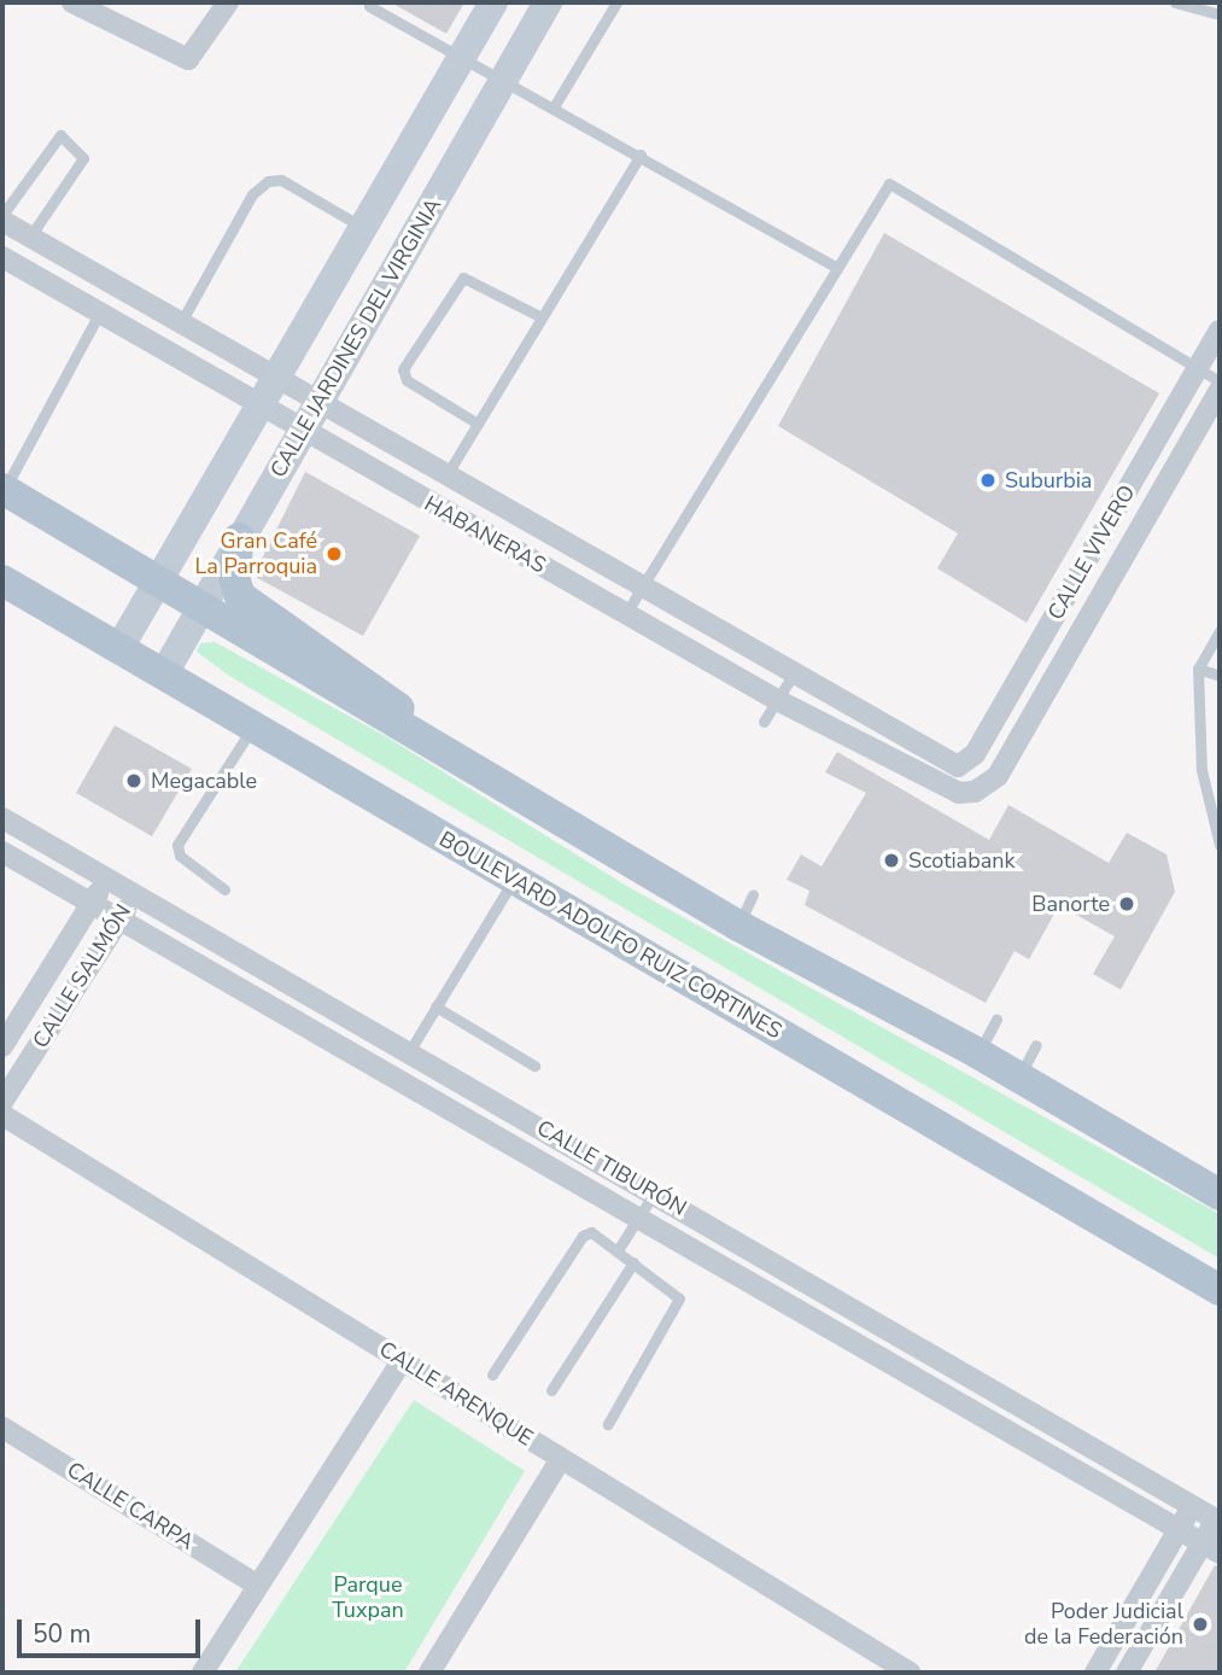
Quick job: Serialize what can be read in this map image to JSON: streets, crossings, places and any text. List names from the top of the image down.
{
  "streets": {
    "main road": ["BOULEVARD ADOLFO RUIZ CORTINES"],
    "street": [
      "CALLE JARDINES DEL VIRGINIA",
      "HABANERAS",
      "CALLE VIVERO",
      "CALLE SALMÓN",
      "CALLE TIBURÓN",
      "CALLE ARENQUE",
      "CALLE CARPA"
    ]
  },
  "crossings": [
    ["CALLE JARDINES DEL VIRGINIA", "HABANERAS"],
    ["CALLE JARDINES DEL VIRGINIA", "BOULEVARD ADOLFO RUIZ CORTINES"],
    ["HABANERAS", "CALLE VIVERO"],
    ["CALLE SALMÓN", "CALLE TIBURÓN"]
  ],
  "parks": ["Parque Tuxpan"],
  "places": [
    "Suburbia",
    "Gran Café La Parroquia",
    "Megacable",
    "Scotiabank",
    "Banorte",
    "Poder Judicial de la Federación"
  ],
  "scale_bar": "50 m"
}
